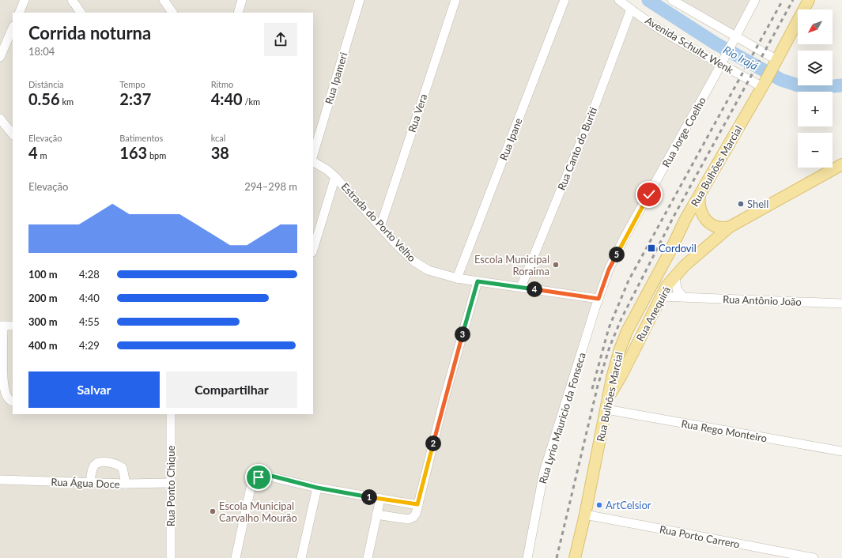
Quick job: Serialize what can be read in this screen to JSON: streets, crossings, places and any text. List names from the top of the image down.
{
  "streets": {
    "main road": ["Rua Bulhões Marcial", "Rua Anequirá"],
    "street": [
      "Avenida Schultz Wenk",
      "Rua Ipameri",
      "Rua Vera",
      "Rua Jorge Coelho",
      "Rua Ipane",
      "Rua Canto do Buriti",
      "Estrada do Porto Velho",
      "Rua Antônio João",
      "Rua Lyrio Mauricio da Fonseca",
      "Rua Rego Monteiro",
      "Rua Água Doce",
      "Rua Ponto Chique",
      "Rua Porto Carrero"
    ]
  },
  "crossings": [
    ["Avenida Schultz Wenk", "Rua Jorge Coelho"],
    ["Avenida Schultz Wenk", "Rua Canto do Buriti"],
    ["Avenida Schultz Wenk", "Rua Bulhões Marcial"],
    ["Rua Vera", "Estrada do Porto Velho"],
    ["Rua Jorge Coelho", "Estrada do Porto Velho"],
    ["Rua Jorge Coelho", "Rua Lyrio Mauricio da Fonseca"],
    ["Rua Ipane", "Estrada do Porto Velho"],
    ["Rua Canto do Buriti", "Estrada do Porto Velho"],
    ["Rua Bulhões Marcial", "Rua Anequirá"],
    ["Rua Bulhões Marcial", "Rua Rego Monteiro"],
    ["Rua Bulhões Marcial", "Rua Porto Carrero"],
    ["Estrada do Porto Velho", "Rua Lyrio Mauricio da Fonseca"],
    ["Rua Antônio João", "Rua Anequirá"],
    ["Rua Água Doce", "Rua Ponto Chique"]
  ],
  "water": ["Rio Irajá"],
  "places": {
    "other": [
      "Shell",
      "Escola Municipal Roraima",
      "ArtCelsior",
      "Escola Municipal Carvalho Mourão"
    ],
    "transit": ["Cordovil"]
  },
  "north": "bottom left",
  "page": {
    "map_buttons": ["+", "−"],
    "heading": ["Corrida noturna", "18:04"],
    "stats": [
      ["Distância", "0.56 km"],
      ["Tempo", "2:37"],
      ["Ritmo", "4:40 /km"],
      ["Elevação", "4 m"],
      ["Batimentos", "163 bpm"],
      ["kcal", "38"]
    ],
    "chart": ["Elevação", "294–298 m"],
    "pins": [
      "5",
      "4",
      "3",
      "2",
      "1"
    ],
    "list": [
      {
        "name": "100 m",
        "note": "4:28"
      },
      {
        "name": "200 m",
        "note": "4:40"
      },
      {
        "name": "300 m",
        "note": "4:55"
      },
      {
        "name": "400 m",
        "note": "4:29"
      }
    ],
    "buttons": ["Salvar", "Compartilhar"]
  }
}
